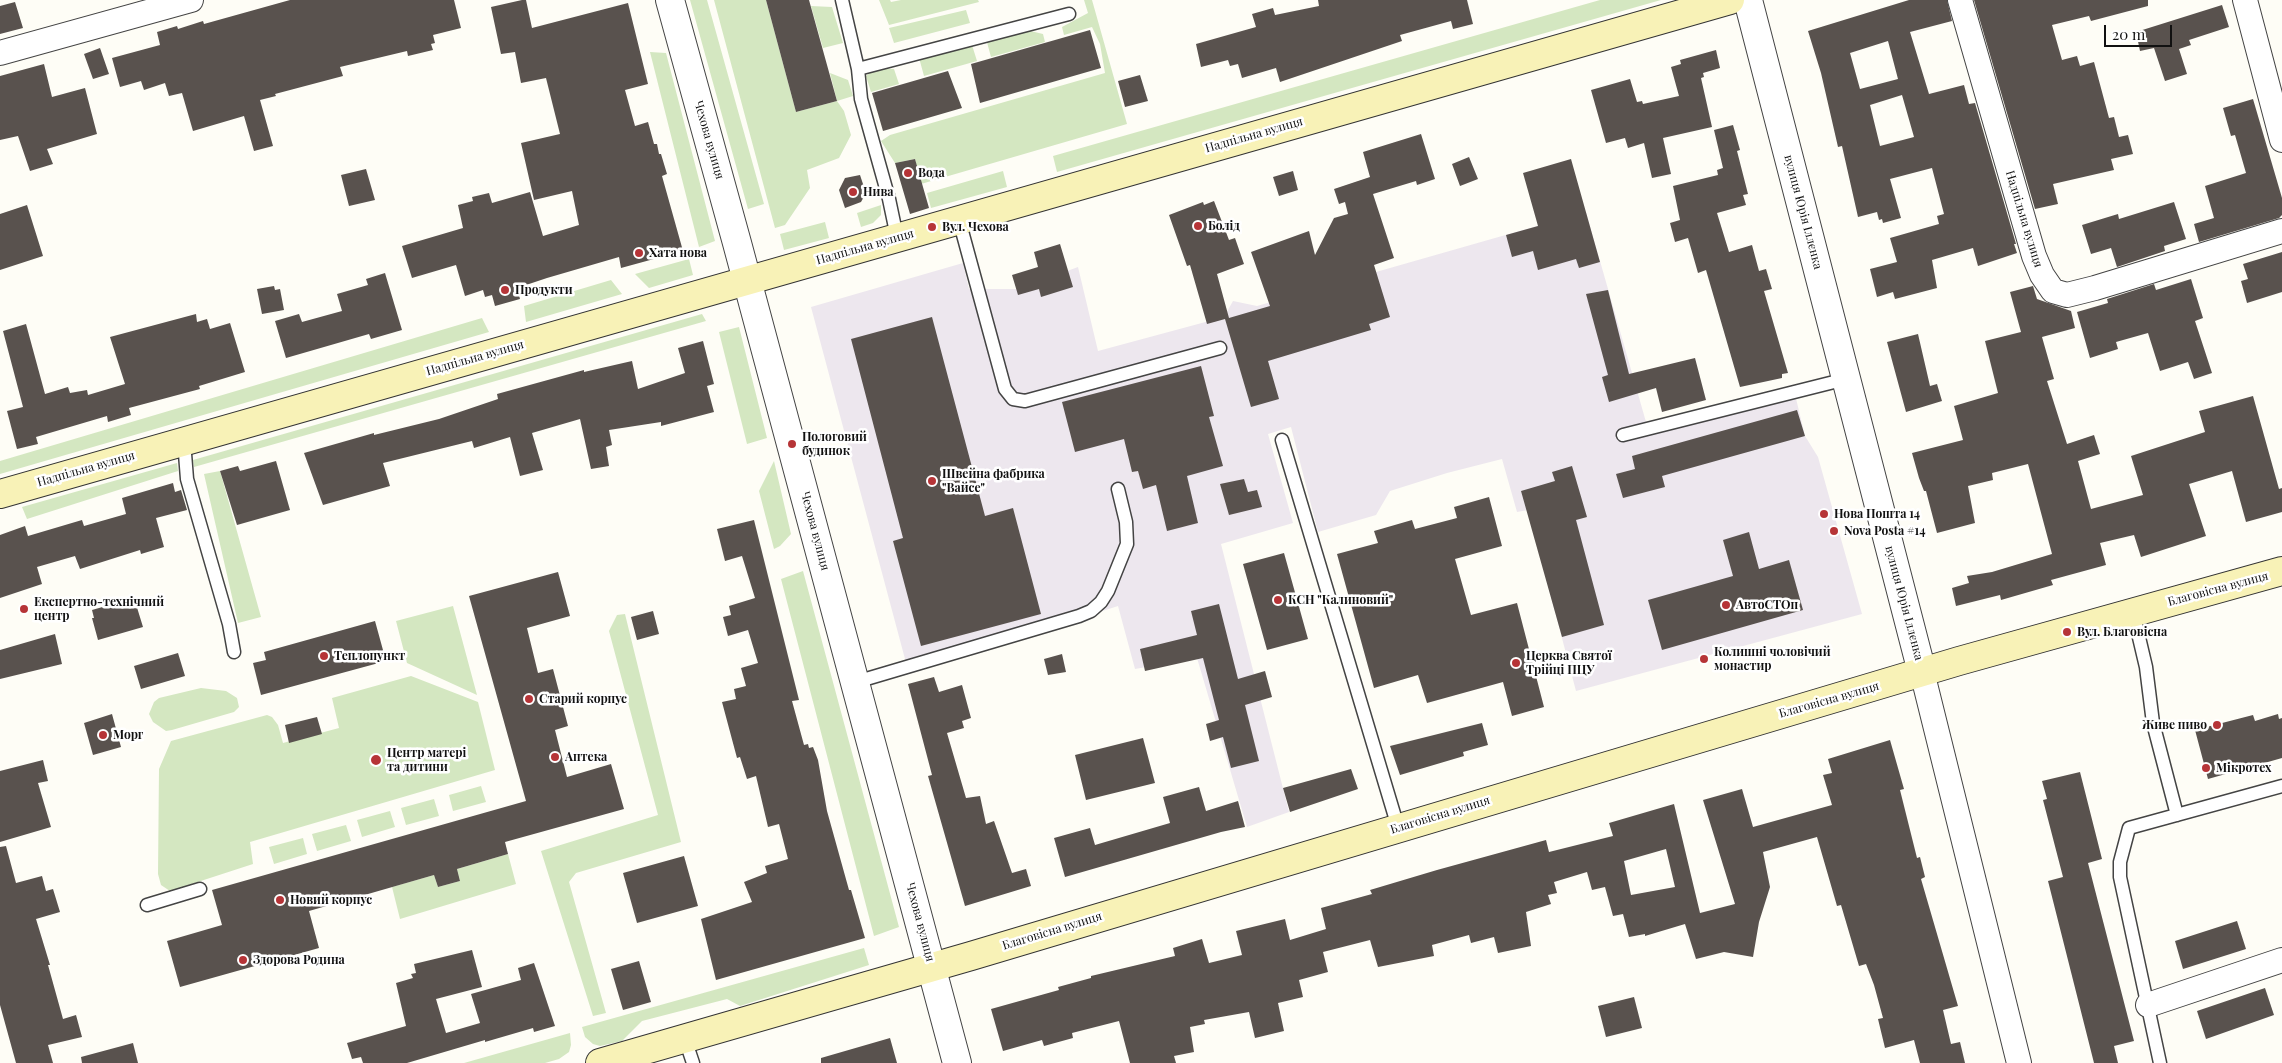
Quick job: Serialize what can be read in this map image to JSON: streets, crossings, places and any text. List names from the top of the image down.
{
  "streets": {
    "main road": ["Надпільна вулиця", "Благовісна вулиця"],
    "street": ["Чехова вулиця", "вулиця Юрія Іллєнка"]
  },
  "crossings": [
    ["Надпільна вулиця", "Чехова вулиця"],
    ["Чехова вулиця", "Благовісна вулиця"],
    ["вулиця Юрія Іллєнка", "Благовісна вулиця"]
  ],
  "places": [
    "Вода",
    "Нива",
    "Болід",
    "Вул. Чехова",
    "Хата нова",
    "Продукти",
    "Пологовий будинок",
    "Швейна фабрика \"Вайсе\"",
    "Нова Пошта 14",
    "Nova Posta #14",
    "КСН \"Калиновий\"",
    "АвтоСТОп",
    "Експертно-технічний центр",
    "Вул. Благовісна",
    "Теплопункт",
    "Колишні чоловічий монастир",
    "Церква Святої Трійці ПЦУ",
    "Старий корпус",
    "Живе пиво",
    "Морг",
    "Аптека",
    "Центр матері та дитини",
    "Мiкротех",
    "Новий корпус",
    "Здорова Родина"
  ],
  "scale_bar": "20 m"
}
